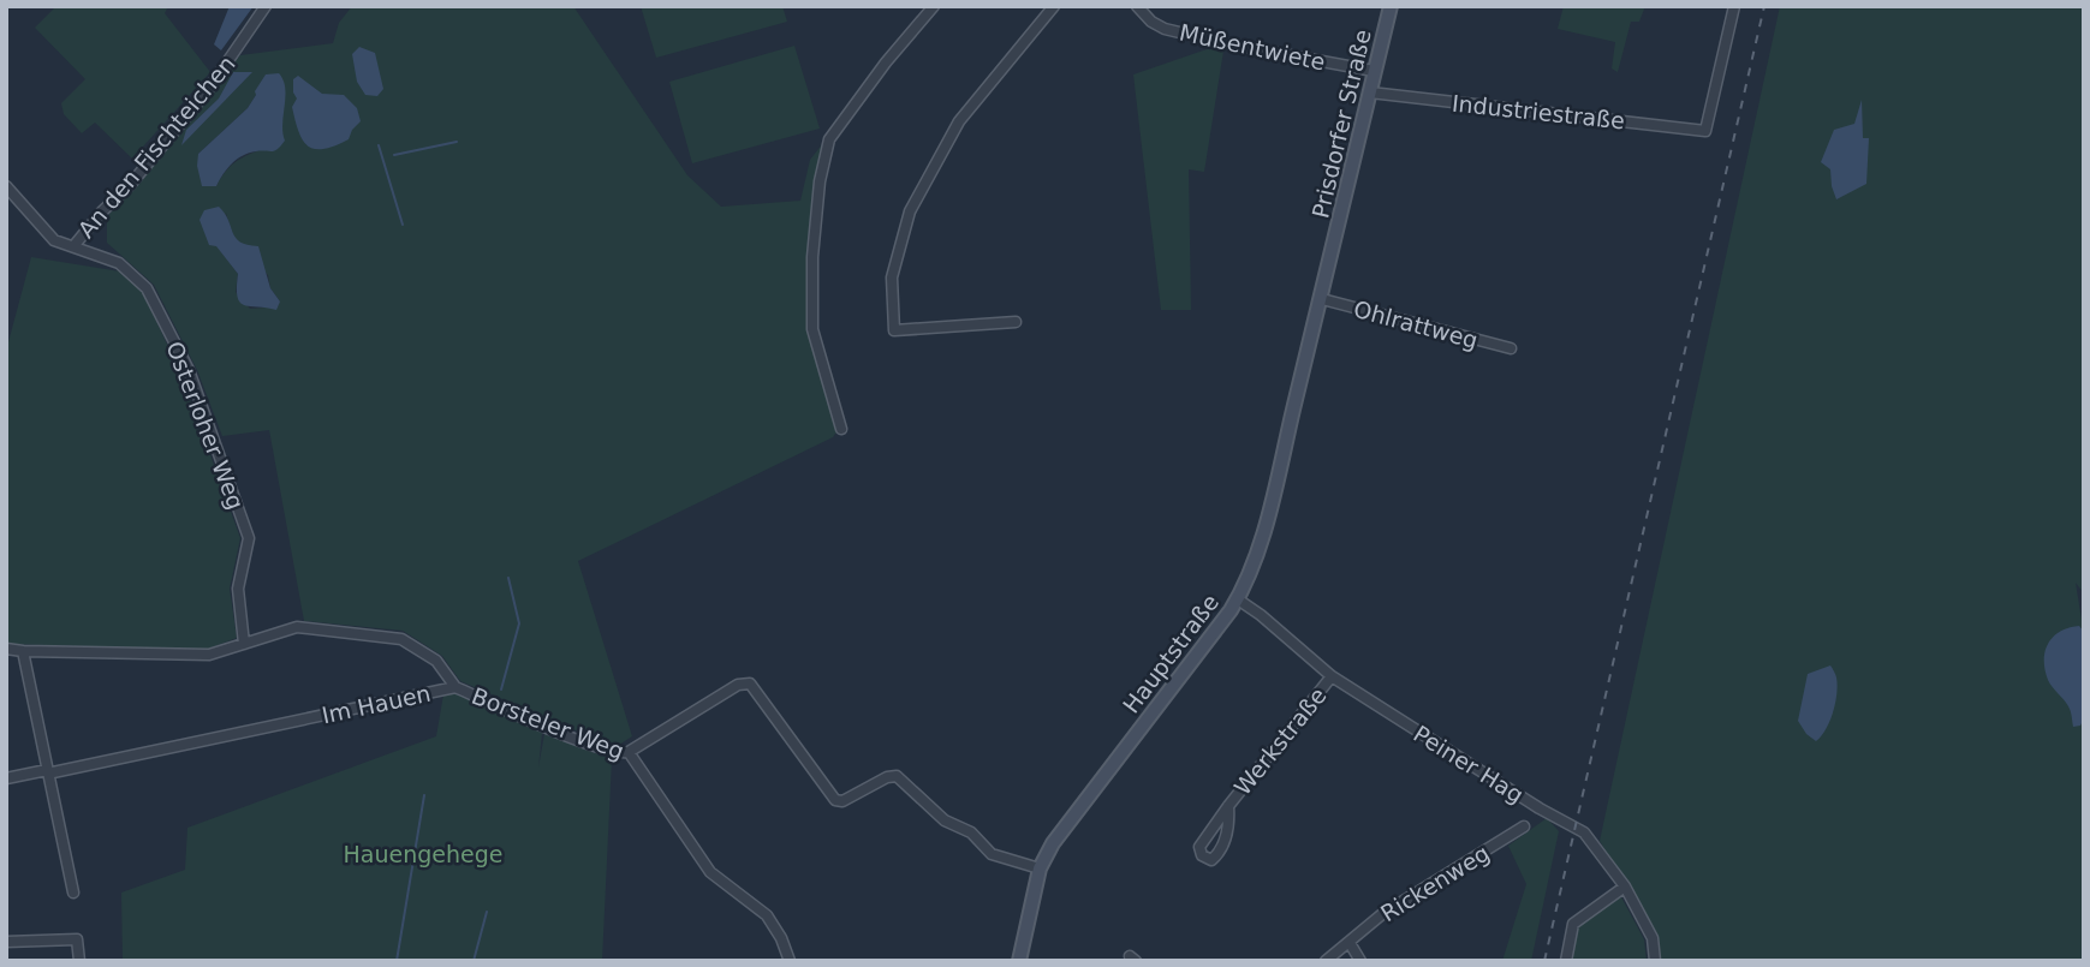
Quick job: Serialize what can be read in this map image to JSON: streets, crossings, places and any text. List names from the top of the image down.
{
  "streets": {
    "main road": ["Prisdorfer Straße", "Hauptstraße"],
    "street": [
      "Müßentwiete",
      "Industriestraße",
      "An den Fischteichen",
      "Ohlrattweg",
      "Osterloher Weg",
      "Im Hauen",
      "Borsteler Weg",
      "Werkstraße",
      "Peiner Hag",
      "Rickenweg"
    ]
  },
  "crossings": [
    ["Müßentwiete", "Prisdorfer Straße"],
    ["Industriestraße", "Prisdorfer Straße"],
    ["Prisdorfer Straße", "Hauptstraße"],
    ["An den Fischteichen", "Osterloher Weg"],
    ["Ohlrattweg", "Hauptstraße"],
    ["Osterloher Weg", "Im Hauen"],
    ["Hauptstraße", "Peiner Hag"],
    ["Im Hauen", "Borsteler Weg"],
    ["Werkstraße", "Peiner Hag"]
  ],
  "parks": ["Hauengehege"]
}
